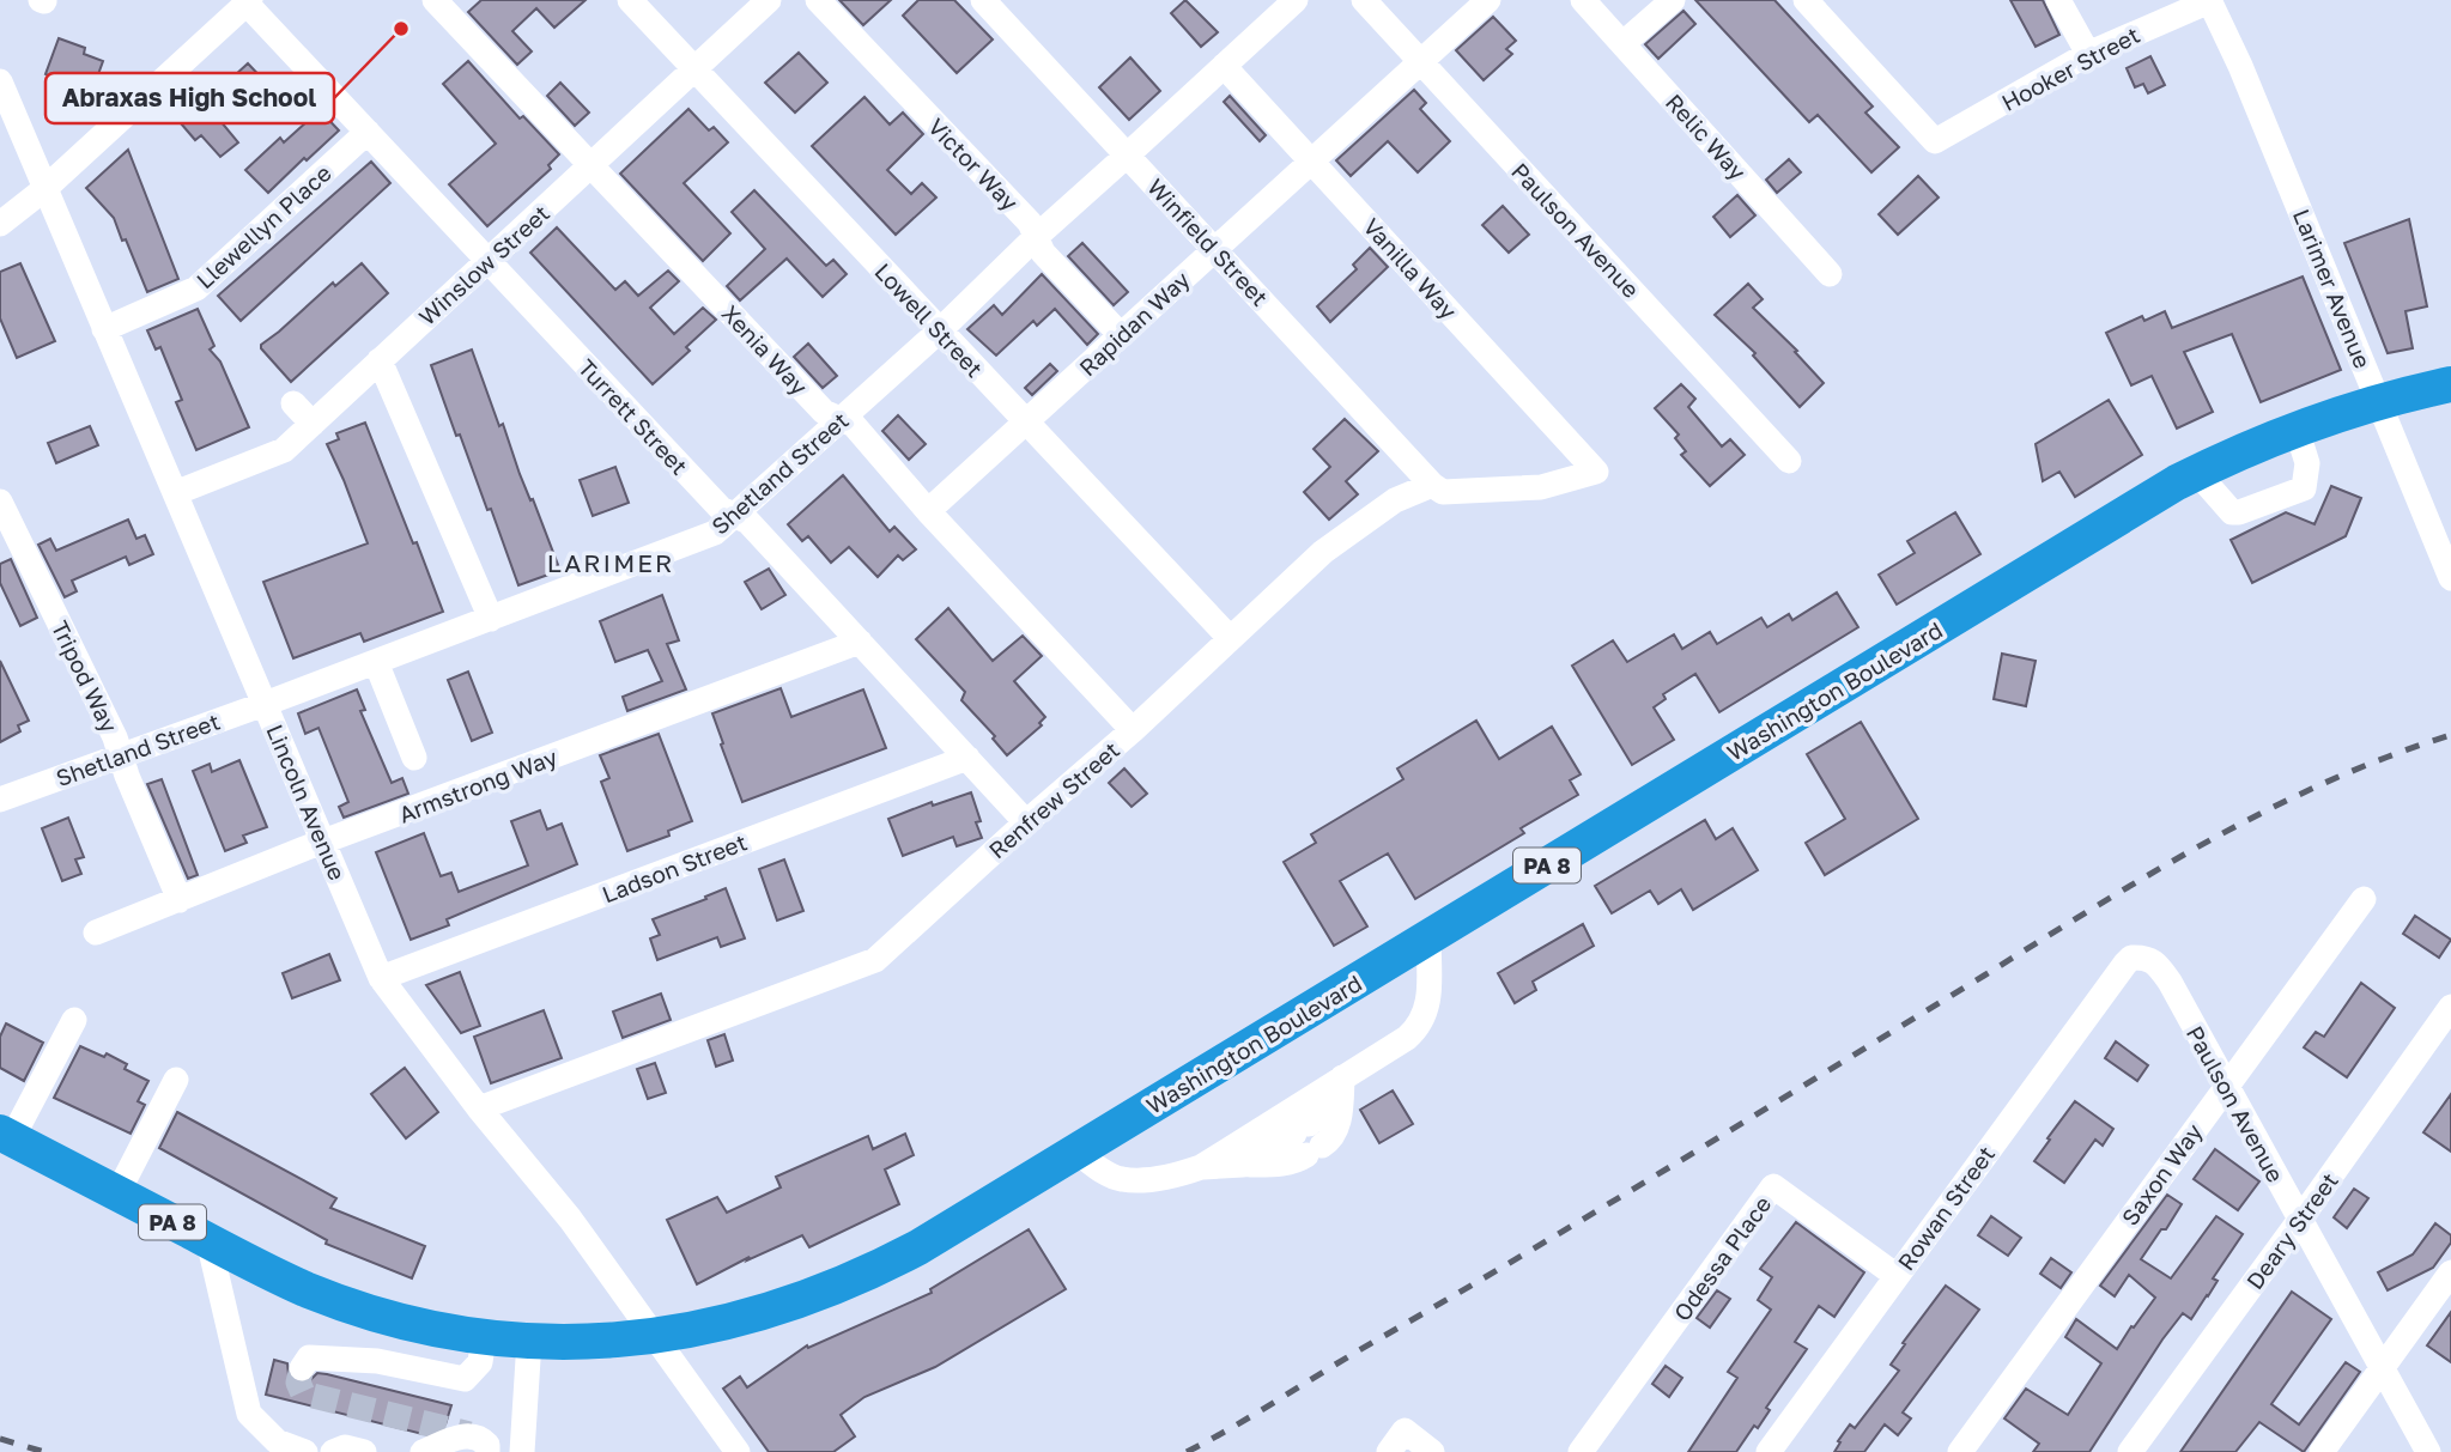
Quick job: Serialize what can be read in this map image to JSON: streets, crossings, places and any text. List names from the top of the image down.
{
  "streets": {
    "highway": ["Washington Boulevard", "PA 8"],
    "street": [
      "Hooker Street",
      "Relic Way",
      "Victor Way",
      "Llewellyn Place",
      "Paulson Avenue",
      "Winfield Street",
      "Winslow Street",
      "Vanilla Way",
      "Larimer Avenue",
      "Lowell Street",
      "Rapidan Way",
      "Xenia Way",
      "Turrett Street",
      "Shetland Street",
      "Tripod Way",
      "Armstrong Way",
      "Renfrew Street",
      "Lincoln Avenue",
      "Ladson Street",
      "Saxon Way",
      "Rowan Street",
      "Deary Street",
      "Odessa Place"
    ]
  },
  "crossings": [
    ["Hooker Street", "Larimer Avenue"],
    ["Victor Way", "Rapidan Way"],
    ["Victor Way", "Shetland Street"],
    ["Llewellyn Place", "Turrett Street"],
    ["Llewellyn Place", "Lincoln Avenue"],
    ["Paulson Avenue", "Rapidan Way"],
    ["Paulson Avenue", "Saxon Way"],
    ["Paulson Avenue", "Rowan Street"],
    ["Paulson Avenue", "Deary Street"],
    ["Winfield Street", "Vanilla Way"],
    ["Winfield Street", "Rapidan Way"],
    ["Winfield Street", "Shetland Street"],
    ["Winfield Street", "Renfrew Street"],
    ["Winslow Street", "Lowell Street"],
    ["Winslow Street", "Xenia Way"],
    ["Winslow Street", "Turrett Street"],
    ["Winslow Street", "Lincoln Avenue"],
    ["Vanilla Way", "Rapidan Way"],
    ["Vanilla Way", "Shetland Street"],
    ["Vanilla Way", "Renfrew Street"],
    ["Lowell Street", "Rapidan Way"],
    ["Lowell Street", "Shetland Street"],
    ["Lowell Street", "Renfrew Street"],
    ["Rapidan Way", "Xenia Way"],
    ["Xenia Way", "Shetland Street"],
    ["Xenia Way", "Renfrew Street"],
    ["Turrett Street", "Shetland Street"],
    ["Turrett Street", "Armstrong Way"],
    ["Turrett Street", "Renfrew Street"],
    ["Turrett Street", "Ladson Street"],
    ["Shetland Street", "Tripod Way"],
    ["Shetland Street", "Lincoln Avenue"],
    ["Tripod Way", "Armstrong Way"],
    ["Armstrong Way", "Lincoln Avenue"],
    ["Renfrew Street", "Lincoln Avenue"],
    ["Lincoln Avenue", "Ladson Street"],
    ["Rowan Street", "Odessa Place"]
  ],
  "districts": ["LARIMER"],
  "places": ["Abraxas High School"]
}
